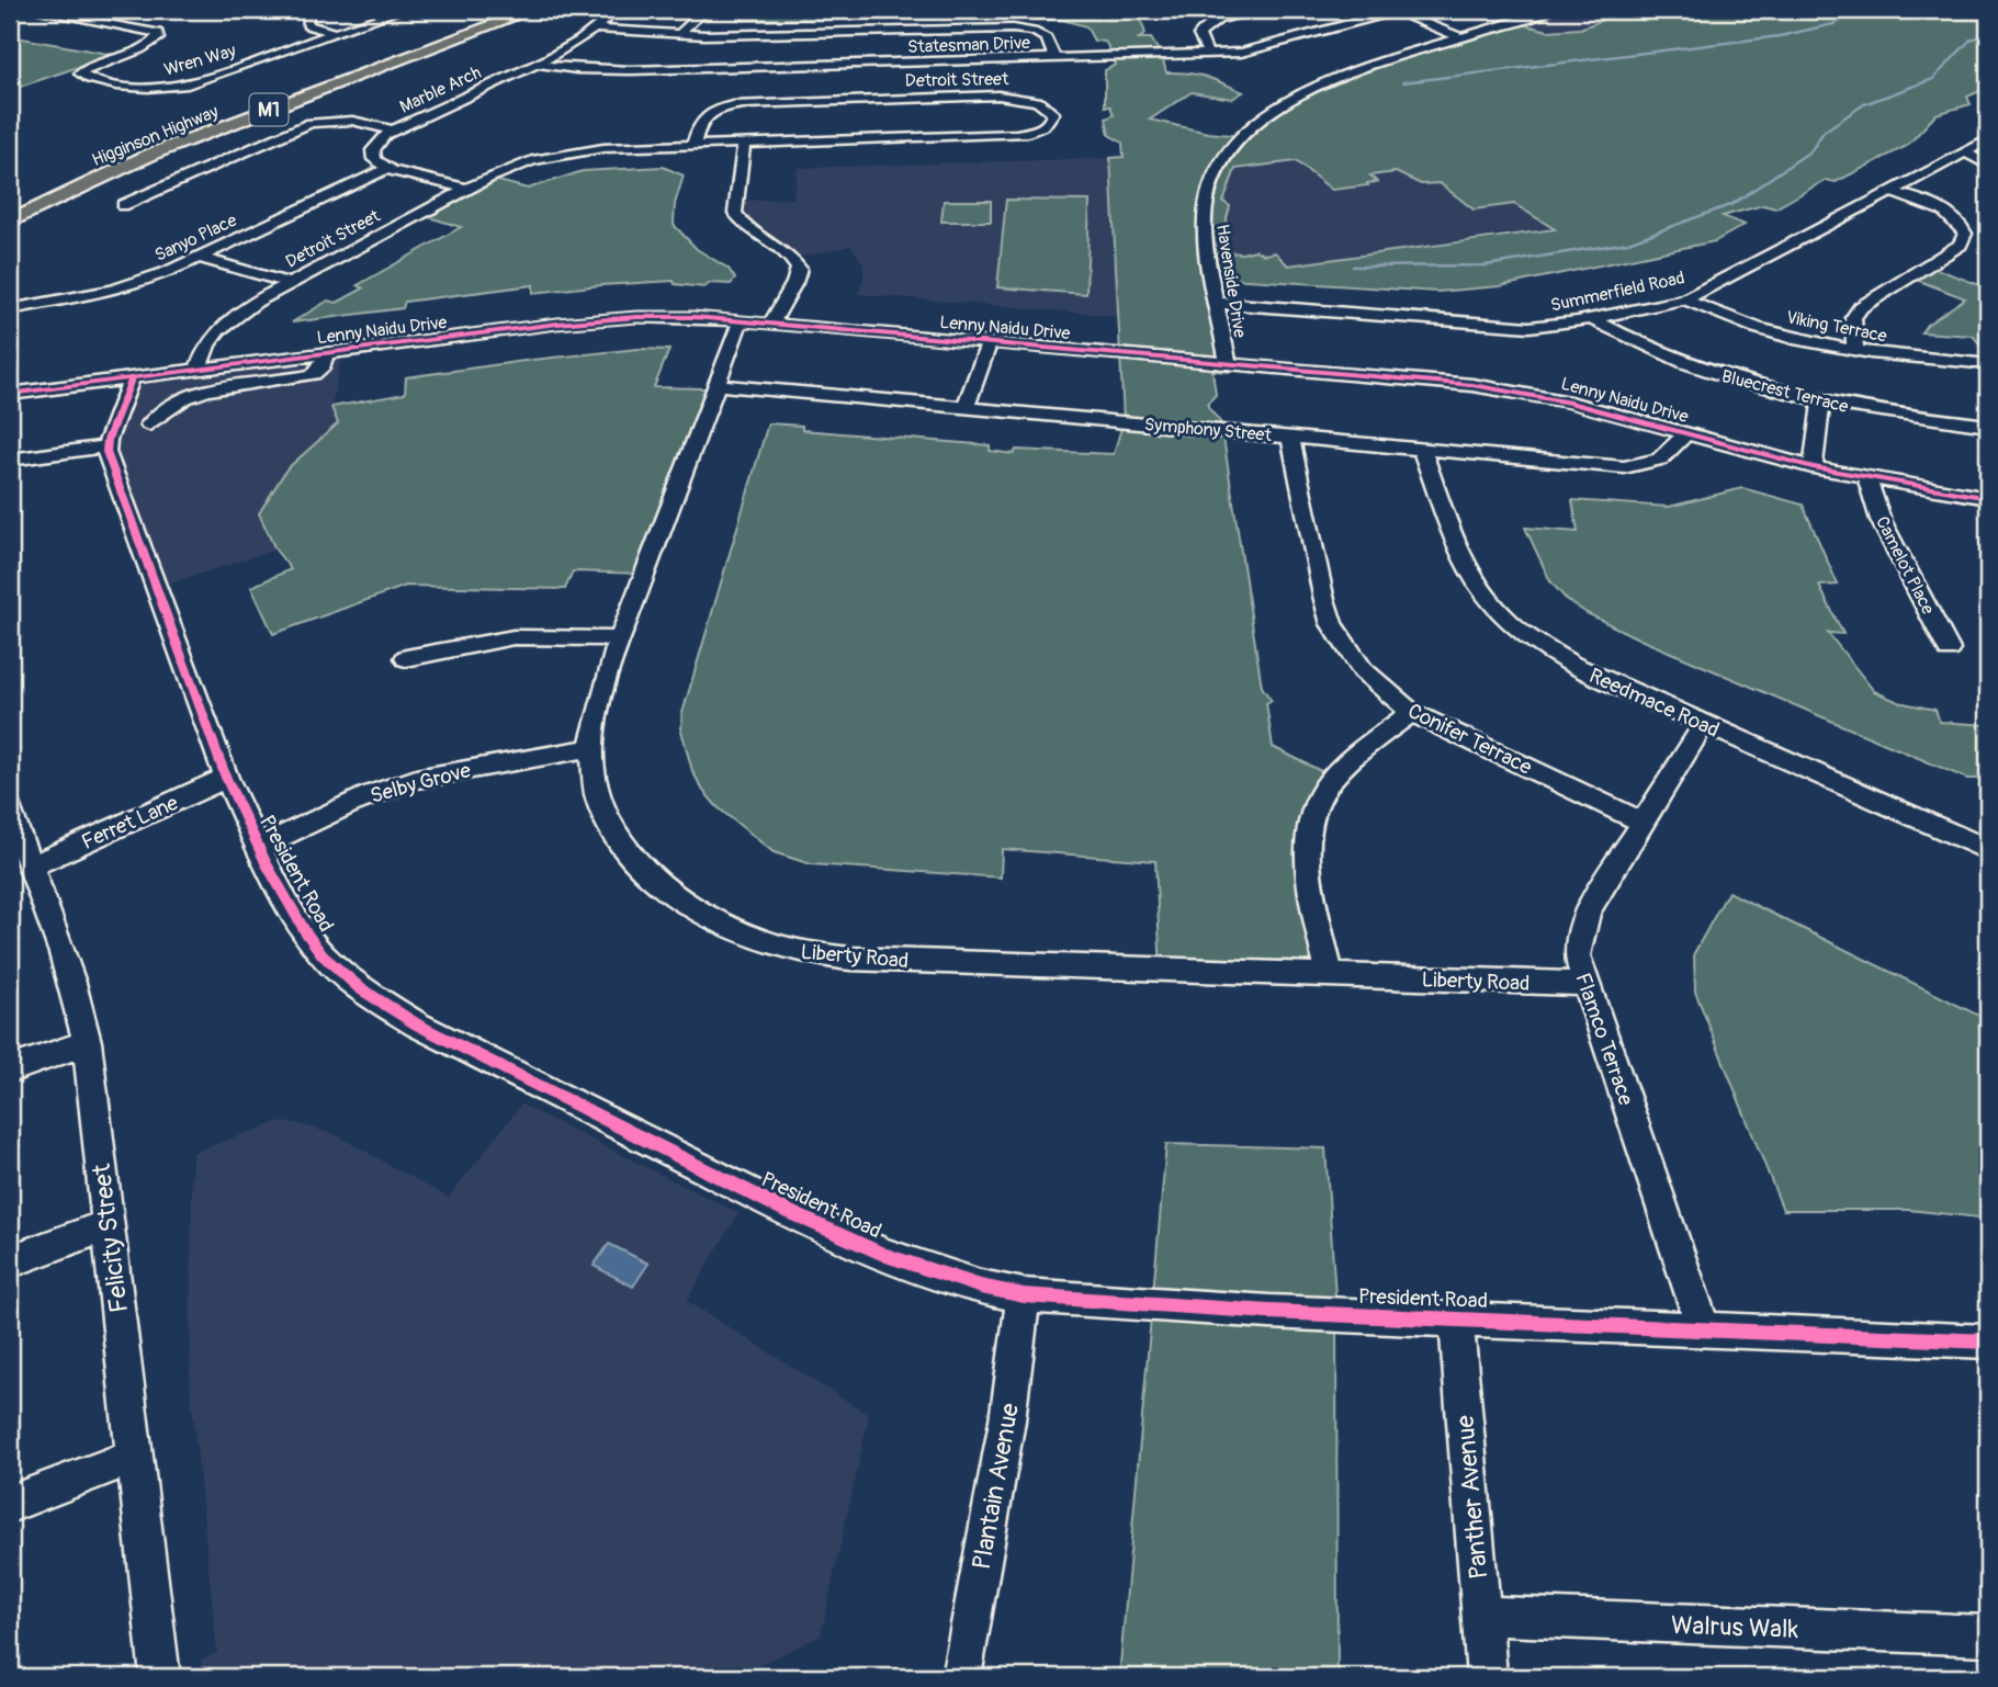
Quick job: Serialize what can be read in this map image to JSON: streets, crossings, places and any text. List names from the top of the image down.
{
  "streets": {
    "highway": ["M1", "Higginson Highway"],
    "street": [
      "Statesman Drive",
      "Wren Way",
      "Detroit Street",
      "Marble Arch",
      "Sanyo Place",
      "Havenside Drive",
      "Summerfield Road",
      "Viking Terrace",
      "Lenny Naidu Drive",
      "Bluecrest Terrace",
      "Symphony Street",
      "Camelot Place",
      "Reedmace Road",
      "Conifer Terrace",
      "Selby Grove",
      "Ferret Lane",
      "President Road",
      "Liberty Road",
      "Flamco Terrace",
      "Felicity Street",
      "Plantain Avenue",
      "Panther Avenue",
      "Walrus Walk"
    ]
  },
  "crossings": [
    ["Statesman Drive", "Marble Arch"],
    ["Detroit Street", "Lenny Naidu Drive"],
    ["Marble Arch", "Sanyo Place"],
    ["Havenside Drive", "Summerfield Road"],
    ["Havenside Drive", "Lenny Naidu Drive"],
    ["Summerfield Road", "Viking Terrace"],
    ["Summerfield Road", "Bluecrest Terrace"],
    ["Lenny Naidu Drive", "Symphony Street"],
    ["Lenny Naidu Drive", "Camelot Place"],
    ["Lenny Naidu Drive", "Liberty Road"],
    ["Symphony Street", "Reedmace Road"],
    ["Symphony Street", "Conifer Terrace"],
    ["Symphony Street", "Liberty Road"],
    ["Reedmace Road", "Flamco Terrace"],
    ["Conifer Terrace", "Flamco Terrace"],
    ["Selby Grove", "President Road"],
    ["Selby Grove", "Liberty Road"],
    ["Ferret Lane", "President Road"],
    ["Ferret Lane", "Felicity Street"],
    ["President Road", "Flamco Terrace"],
    ["President Road", "Plantain Avenue"],
    ["President Road", "Panther Avenue"],
    ["Liberty Road", "Flamco Terrace"],
    ["Panther Avenue", "Walrus Walk"]
  ]
}
